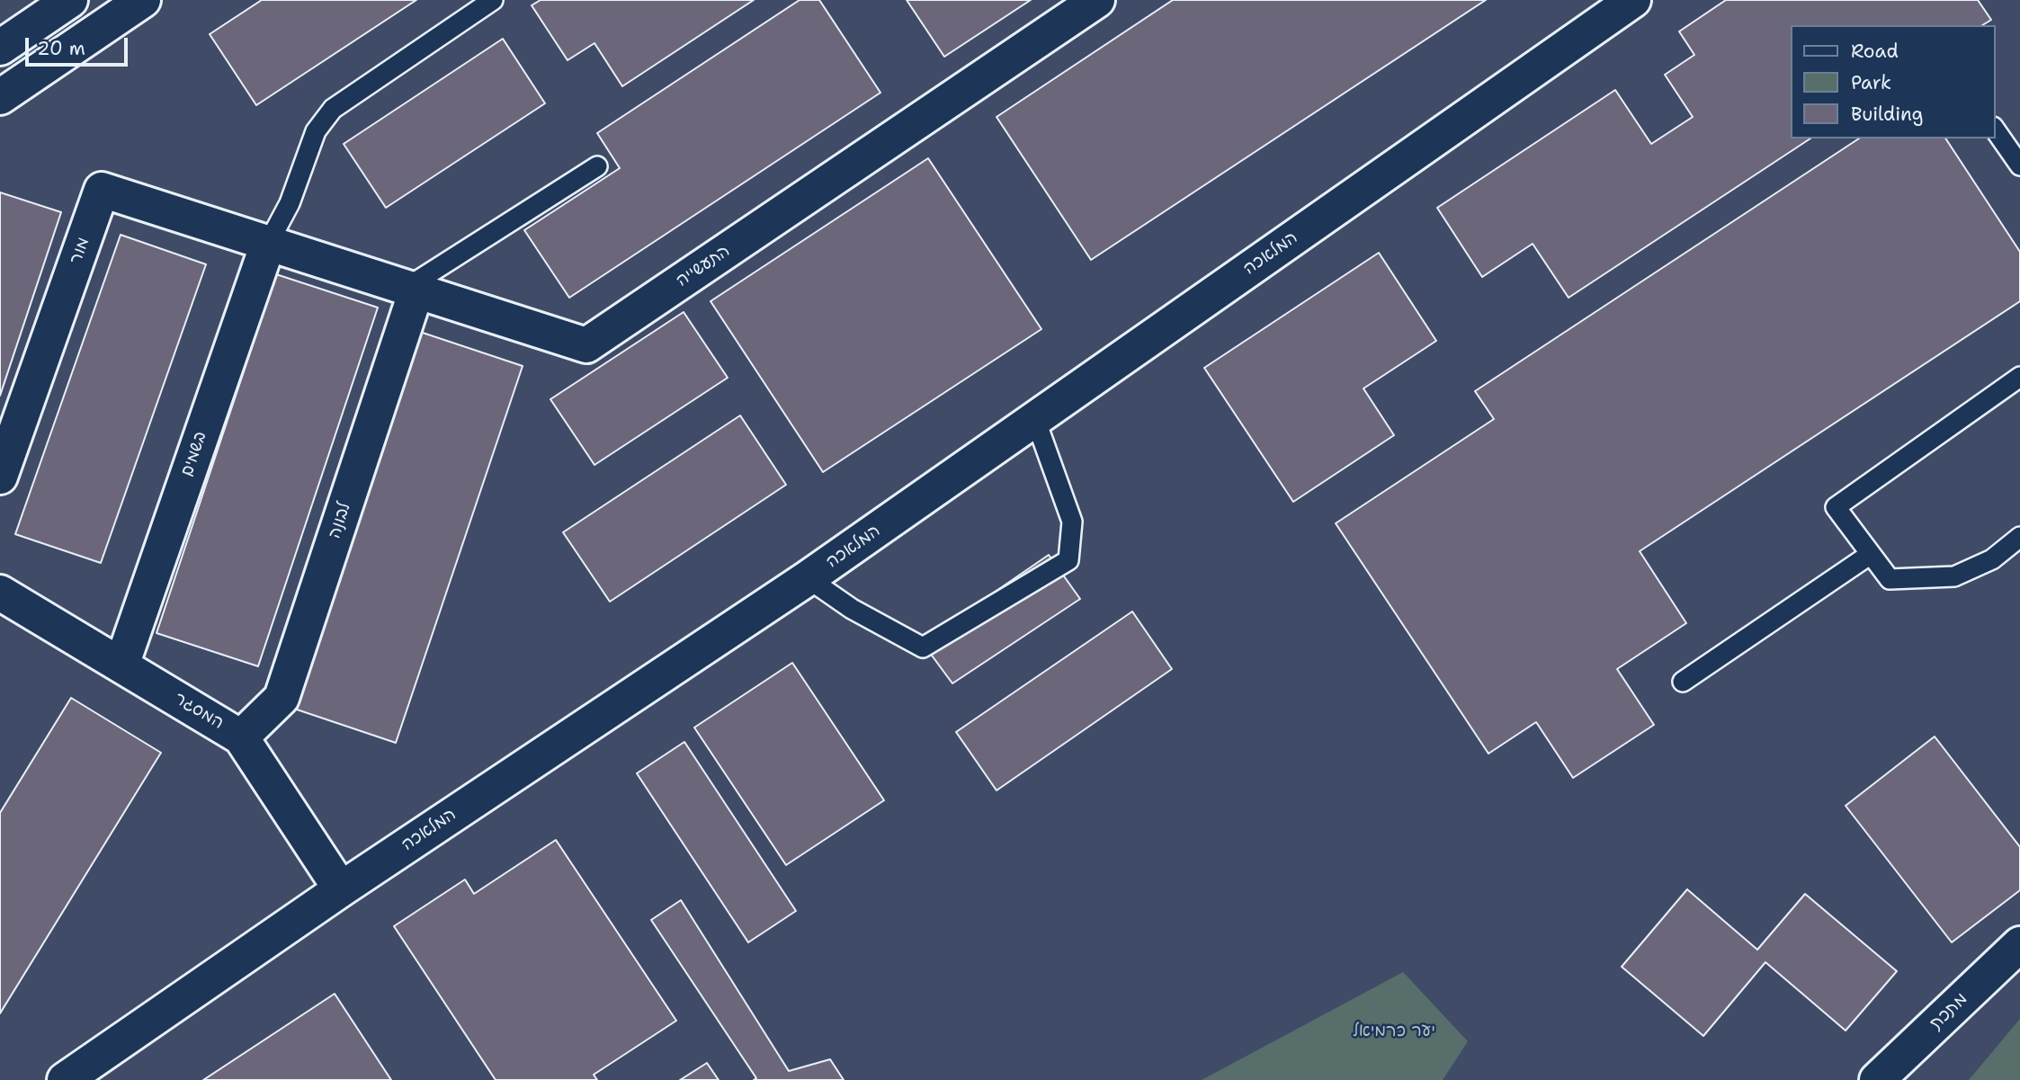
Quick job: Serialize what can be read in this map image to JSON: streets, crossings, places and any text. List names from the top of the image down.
{
  "streets": {
    "street": [
      "מור",
      "המלאכה",
      "התעשייה",
      "בשמים",
      "לבונה",
      "המסגר",
      "מתכת"
    ]
  },
  "crossings": [
    ["מור", "התעשייה"],
    ["מור", "בשמים"],
    ["המלאכה", "המסגר"],
    ["התעשייה", "בשמים"],
    ["התעשייה", "לבונה"],
    ["בשמים", "המסגר"],
    ["לבונה", "המסגר"]
  ],
  "parks": ["יער כרמיאל"],
  "legend": ["Road", "Park", "Building"],
  "scale_bar": "20 m"
}
